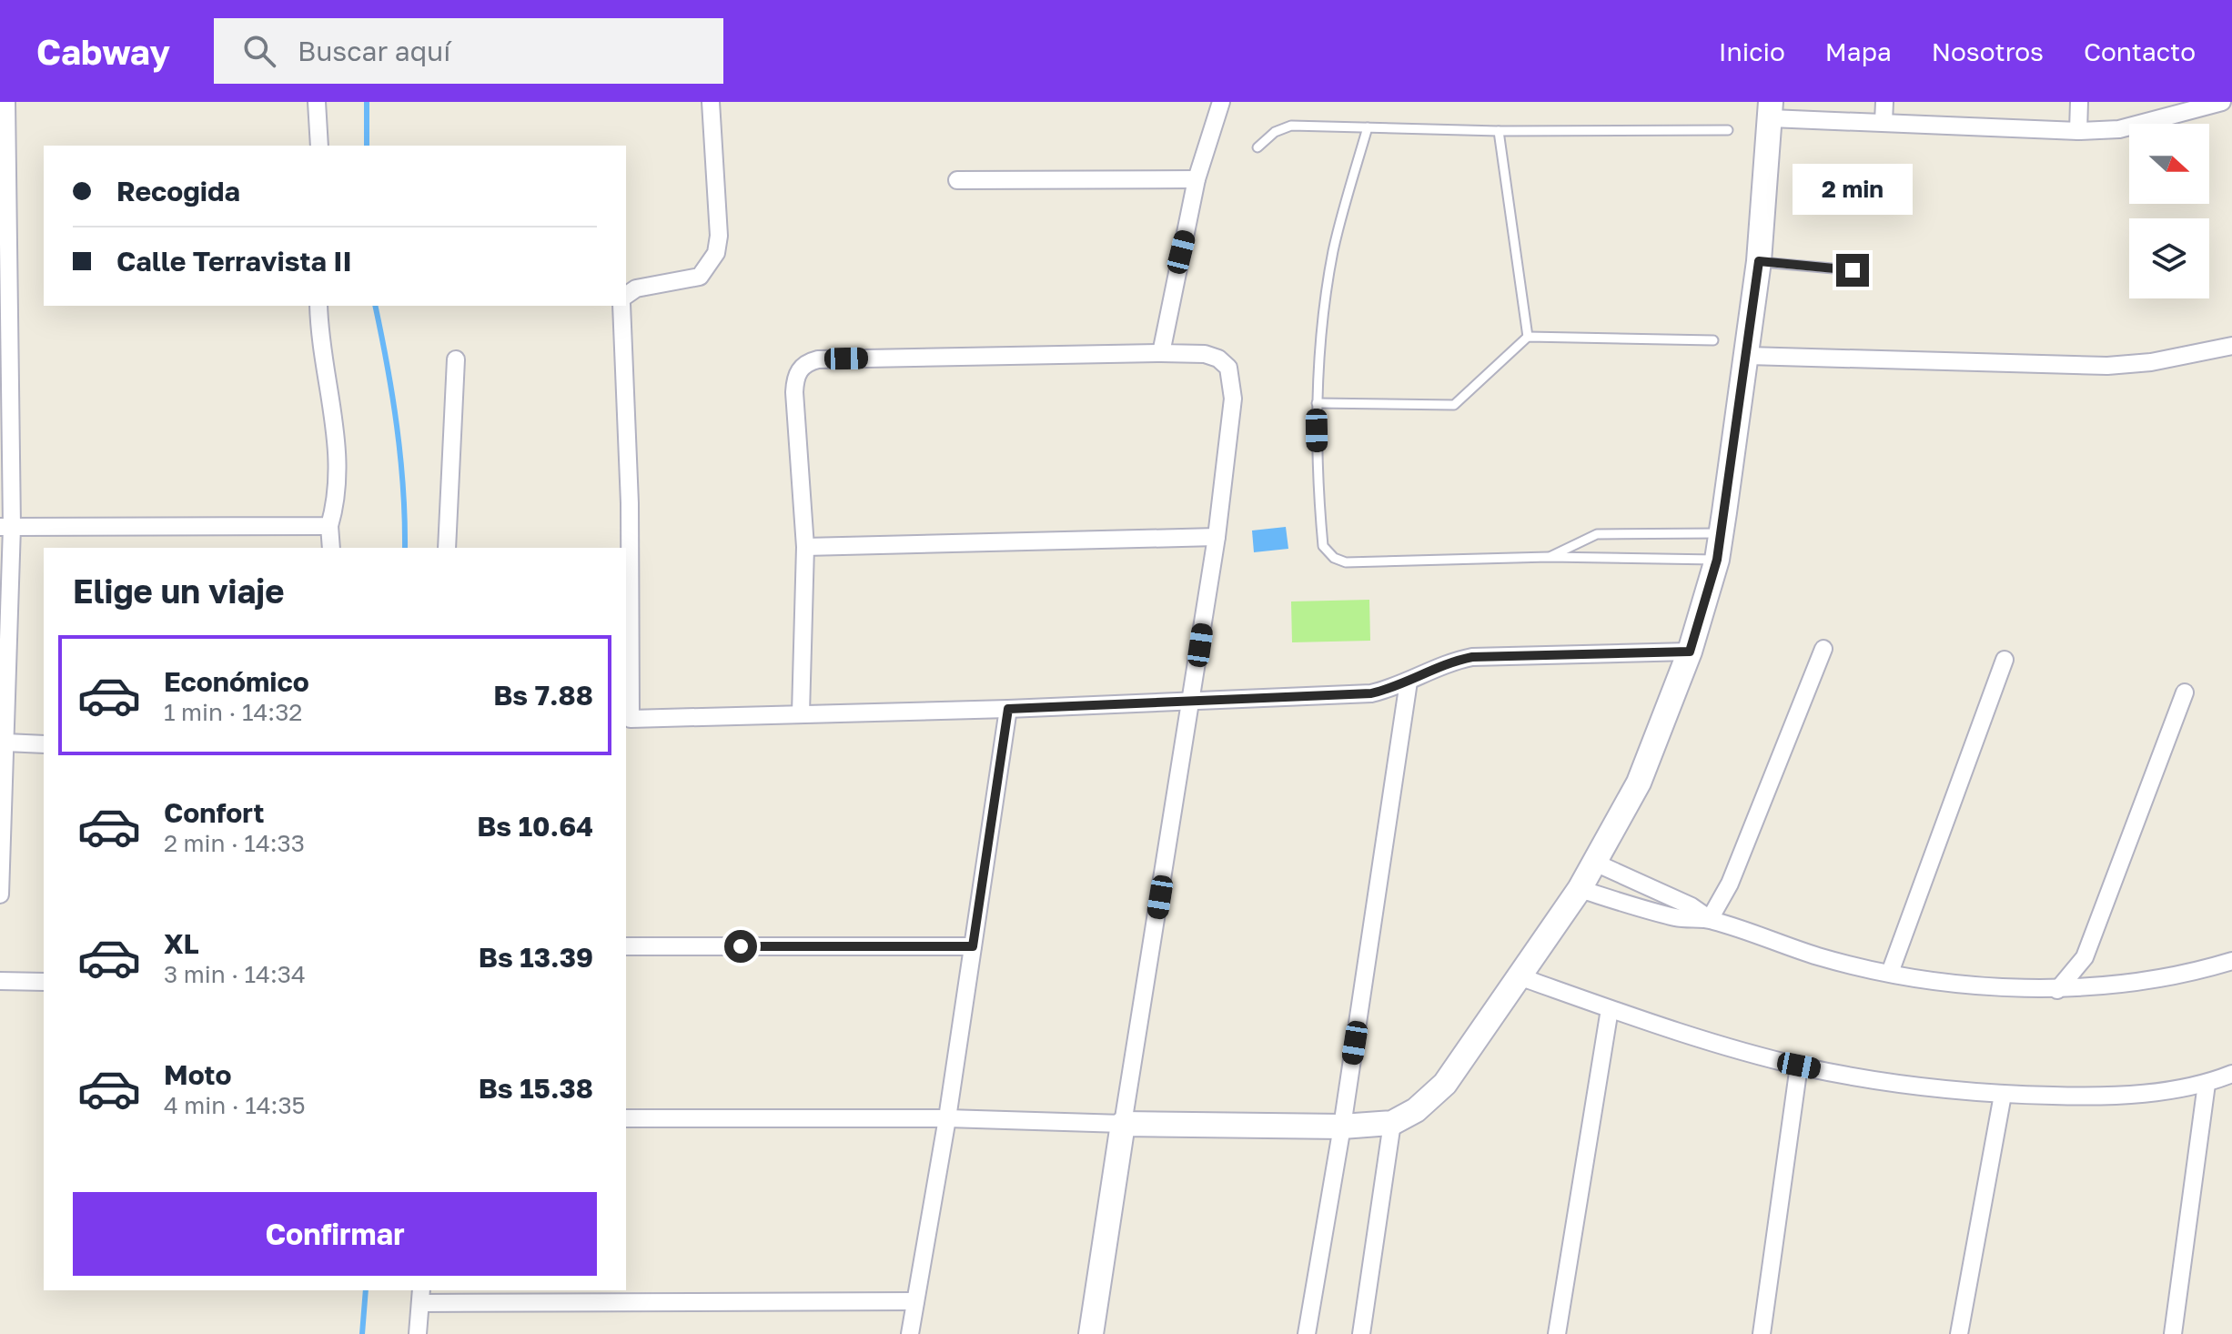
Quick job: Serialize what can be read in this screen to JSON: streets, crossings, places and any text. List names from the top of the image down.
{
  "north": "right",
  "page": {
    "header": "Cabway",
    "search": "Buscar aquí",
    "nav": [
      "Inicio",
      "Mapa",
      "Nosotros",
      "Contacto"
    ],
    "banner": ["Recogida", "Calle Terravista II"],
    "bubble": "2 min",
    "heading": "Elige un viaje",
    "list": [
      {
        "name": "Económico",
        "note": "1 min · 14:32",
        "value": "Bs 7.88"
      },
      {
        "name": "Confort",
        "note": "2 min · 14:33",
        "value": "Bs 10.64"
      },
      {
        "name": "XL",
        "note": "3 min · 14:34",
        "value": "Bs 13.39"
      },
      {
        "name": "Moto",
        "note": "4 min · 14:35",
        "value": "Bs 15.38"
      }
    ],
    "buttons": "Confirmar"
  }
}
